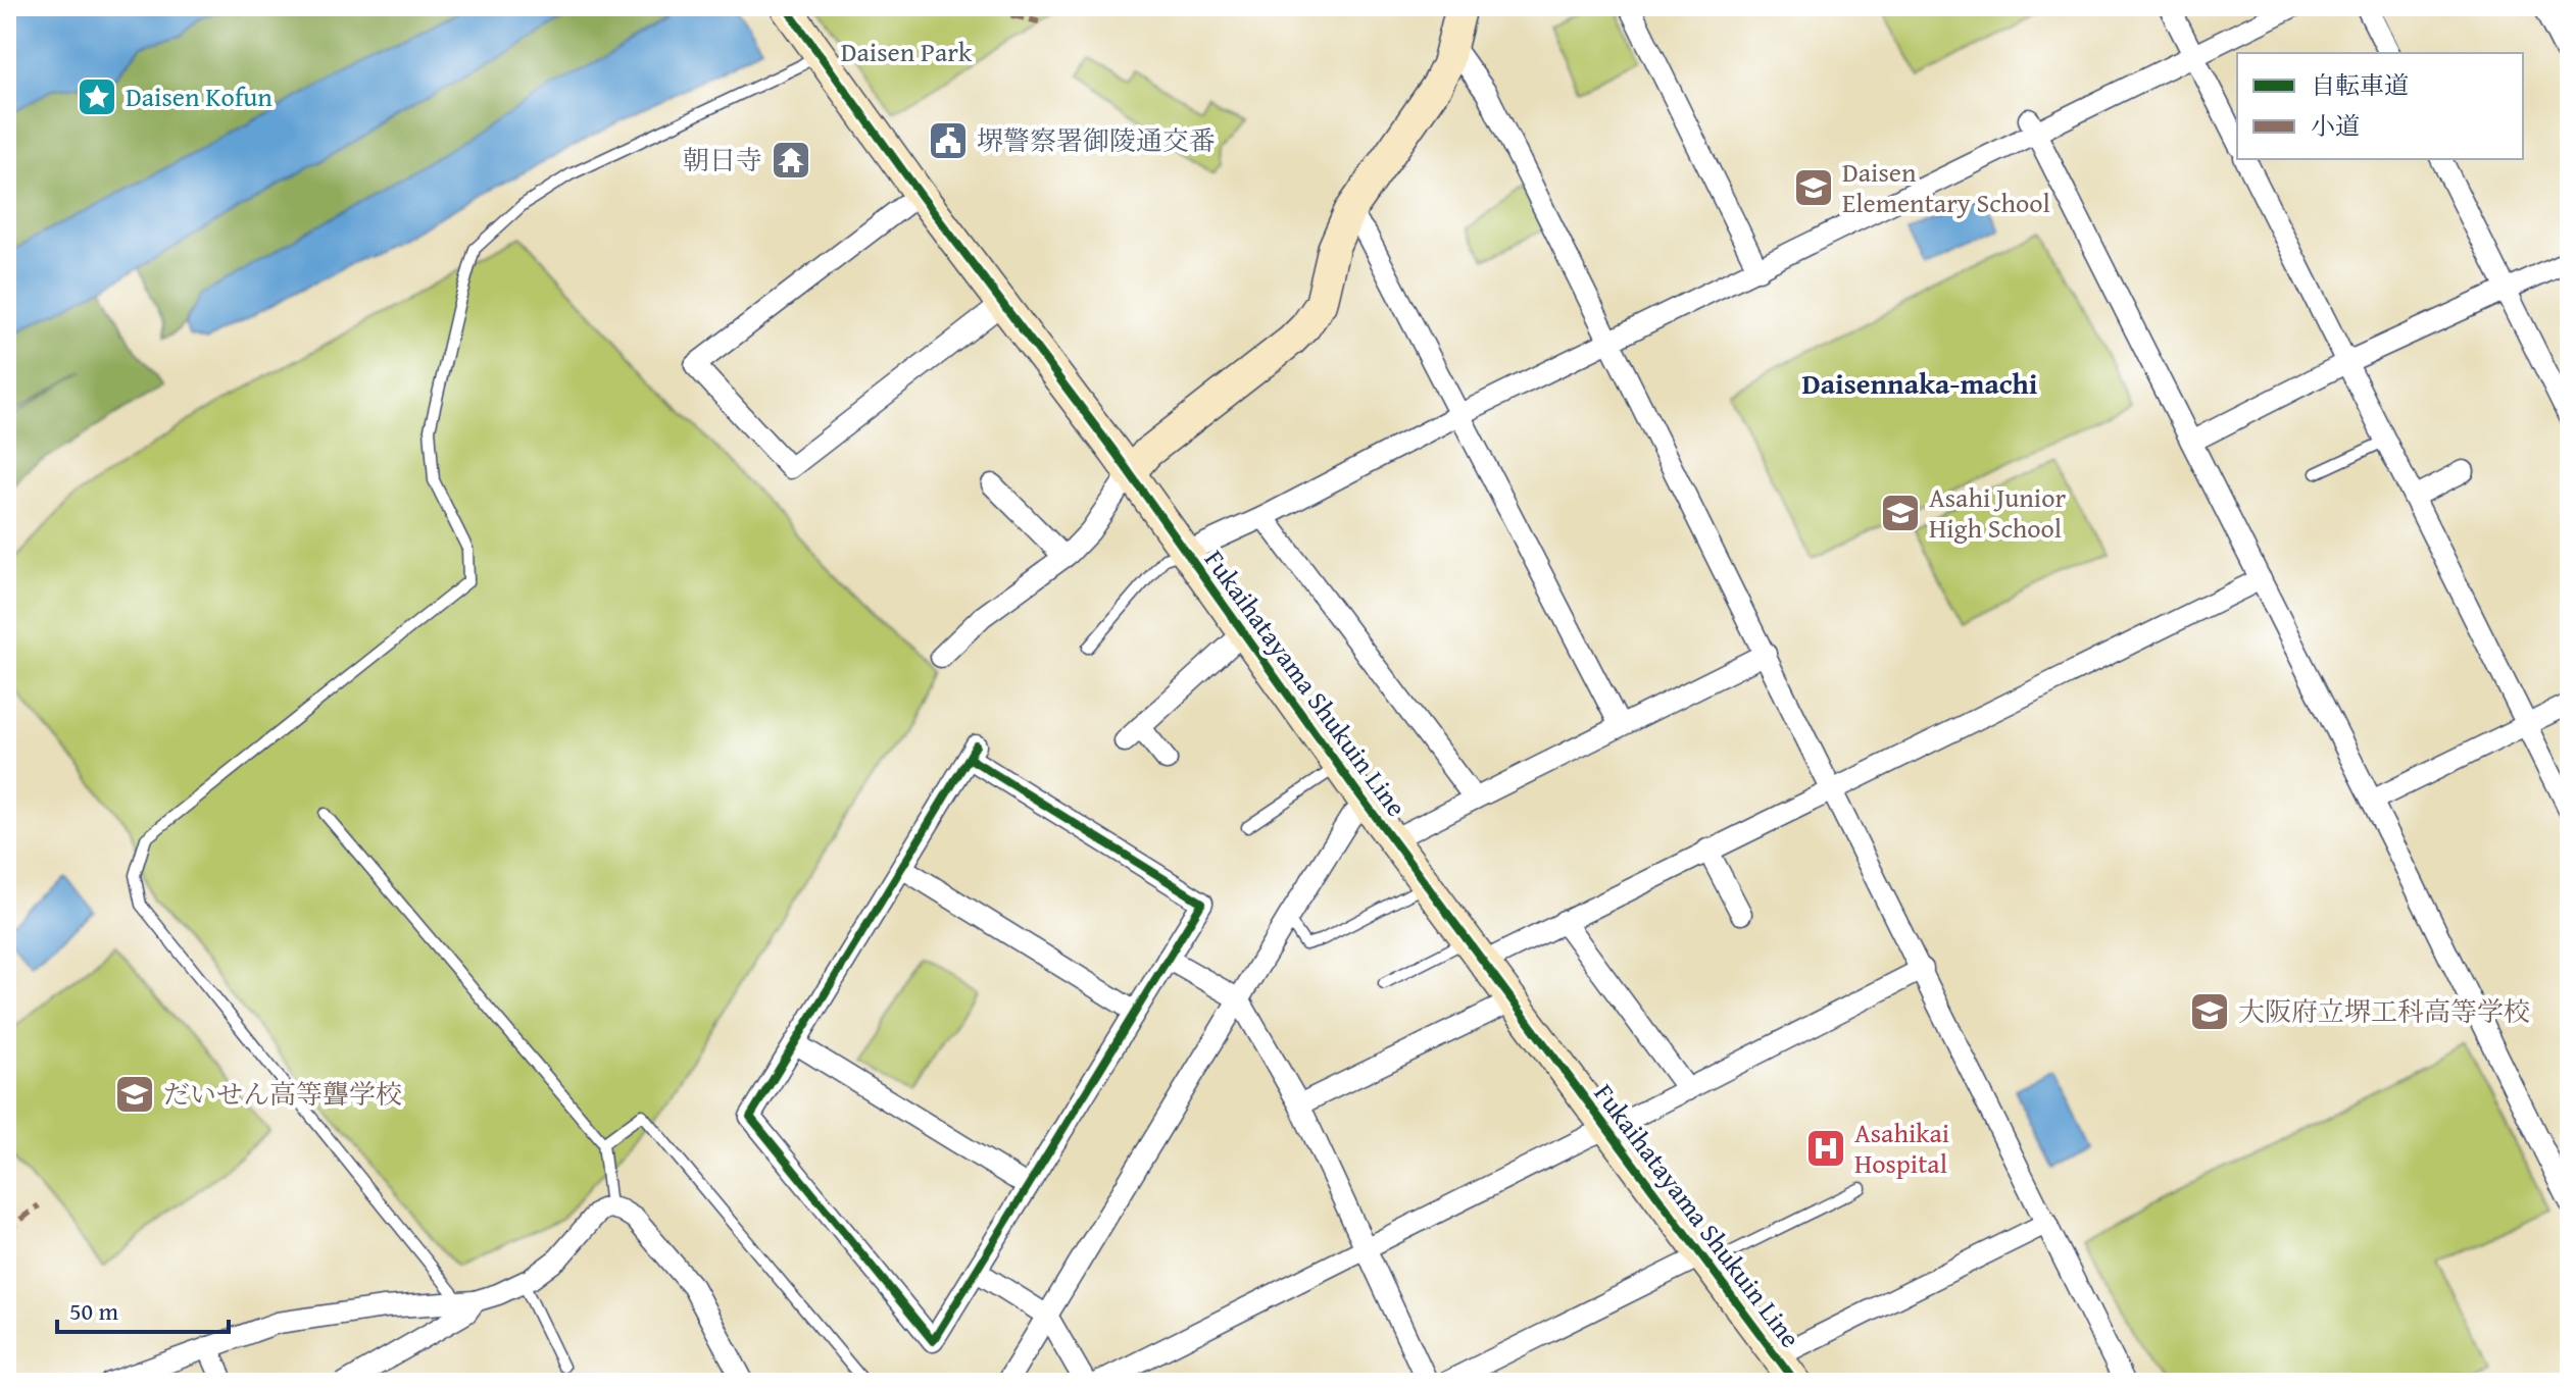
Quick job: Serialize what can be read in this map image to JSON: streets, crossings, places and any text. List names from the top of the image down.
{
  "streets": {
    "main road": ["Fukaihatayama Shukuin Line"]
  },
  "districts": ["Daisennaka-machi"],
  "parks": ["Daisen Park"],
  "places": {
    "place": ["Daisen Kofun"],
    "public building": ["堺警察署御陵通交番"],
    "temple": ["朝日寺"],
    "school or university": [
      "Daisen Elementary School",
      "Asahi Junior High School",
      "大阪府立堺工科高等学校",
      "だいせん高等聾学校"
    ],
    "hospital": ["Asahikai Hospital"]
  },
  "legend": ["自転車道", "小道"],
  "scale_bar": "50 m"
}
